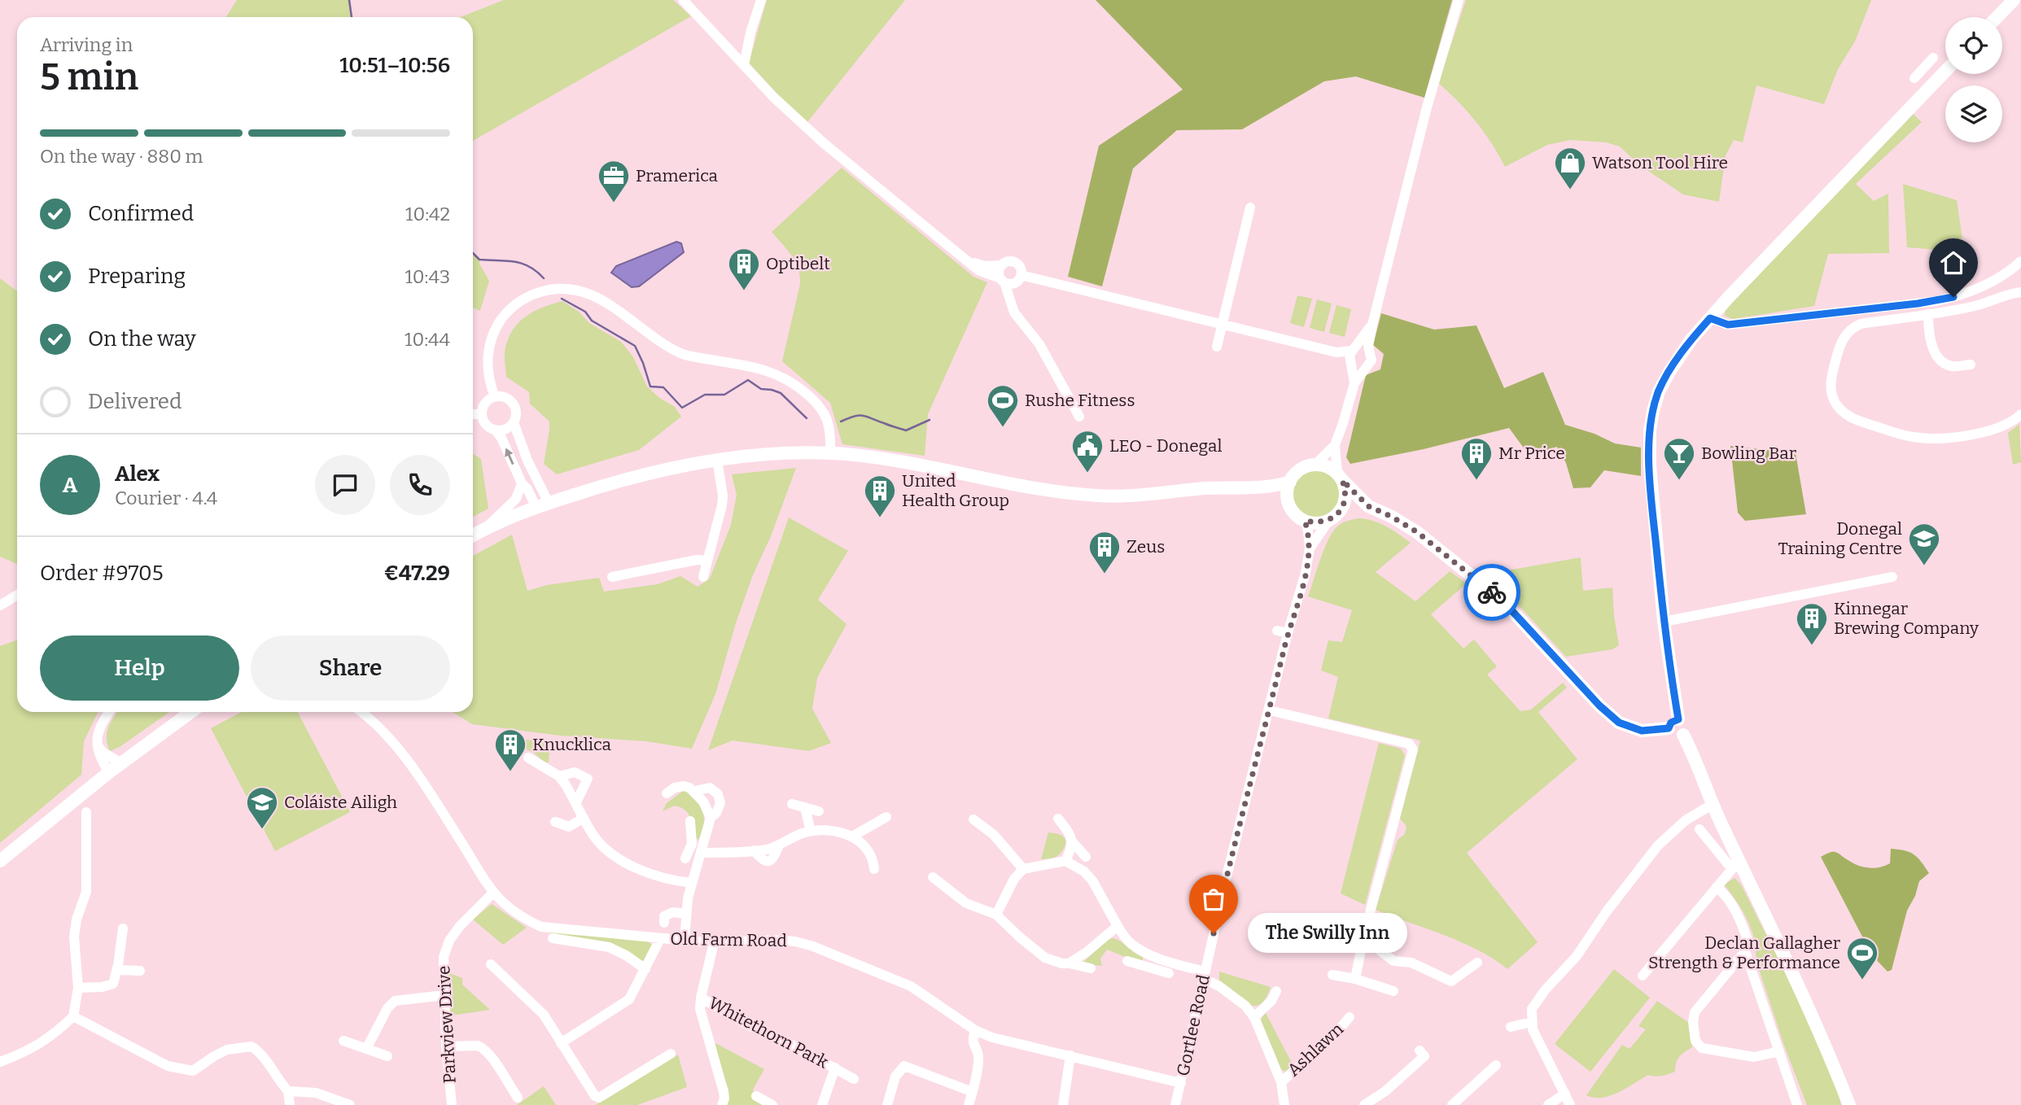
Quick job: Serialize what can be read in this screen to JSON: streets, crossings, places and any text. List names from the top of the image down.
{
  "streets": {
    "street": [
      "Old Farm Road",
      "Parkview Drive",
      "Gortlee Road",
      "Whitethorn Park",
      "Ashlawn"
    ]
  },
  "crossings": [
    ["Old Farm Road", "Parkview Drive"],
    ["Old Farm Road", "Gortlee Road"],
    ["Old Farm Road", "Whitethorn Park"],
    ["Gortlee Road", "Ashlawn"]
  ],
  "places": {
    "shop": ["Watson Tool Hire"],
    "office": ["Pramerica"],
    "building": [
      "Optibelt",
      "Mr Price",
      "United Health Group",
      "Zeus",
      "Kinnegar Brewing Company",
      "Knucklica"
    ],
    "sports": ["Rushe Fitness", "Declan Gallagher Strength & Performance"],
    "public building": ["LEO - Donegal"],
    "bar": ["Bowling Bar"],
    "school or university": ["Donegal Training Centre", "Coláiste Ailigh"],
    "other": ["The Swilly Inn"]
  },
  "page": {
    "heading": ["5 min", "Arriving in", "10:51–10:56"],
    "panel": [
      "Alex",
      "Courier · 4.4",
      "Order #9705",
      "€47.29"
    ],
    "bar": "On the way · 880 m",
    "list": [
      ["Confirmed", "10:42"],
      ["Preparing", "10:43"],
      ["On the way", "10:44"],
      "Delivered"
    ],
    "round": "A",
    "buttons": ["Help", "Share"],
    "bubble": "The Swilly Inn"
  }
}
